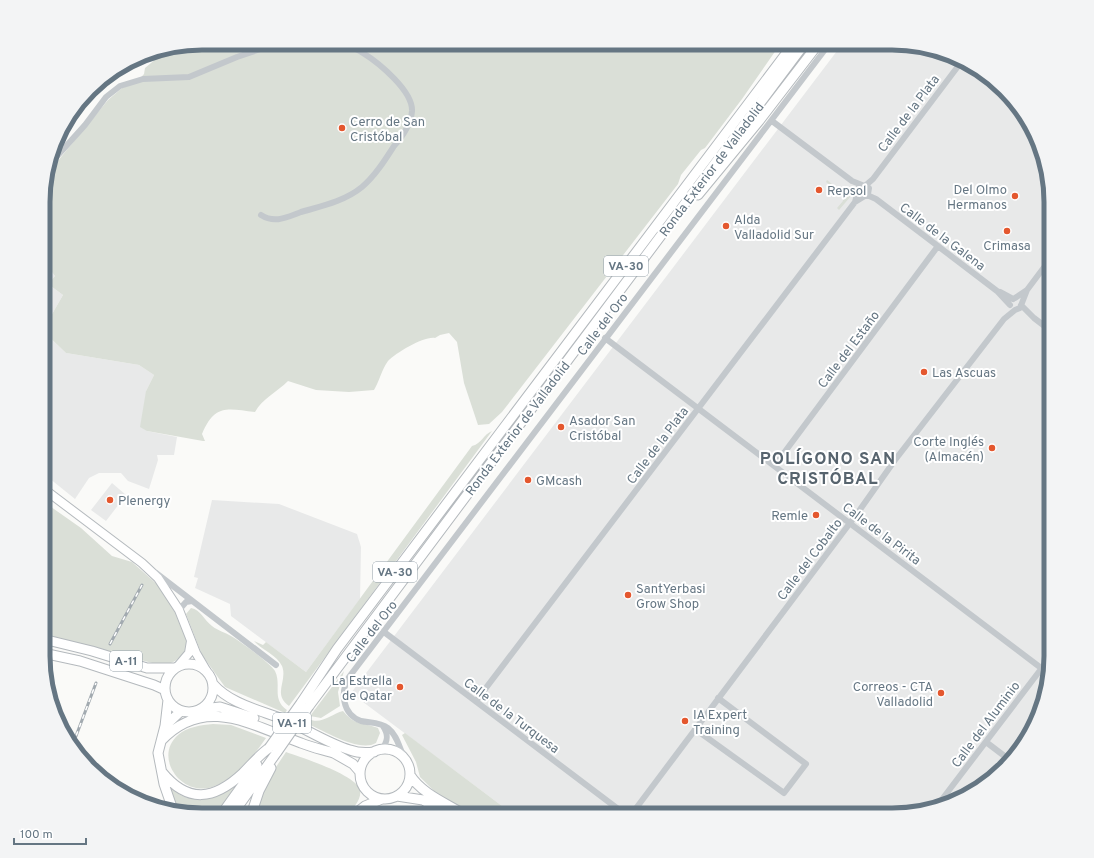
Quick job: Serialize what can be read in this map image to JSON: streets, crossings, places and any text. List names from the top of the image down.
{
  "streets": {
    "highway": [
      "Ronda Exterior de Valladolid",
      "VA-30",
      "A-11",
      "VA-11"
    ],
    "street": [
      "Calle de la Plata",
      "Calle de la Galena",
      "Calle del Oro",
      "Calle del Estaño",
      "Calle de la Pirita",
      "Calle del Cobalto",
      "Calle de la Turquesa",
      "Calle del Aluminio"
    ]
  },
  "crossings": [
    ["Calle de la Plata", "Calle de la Galena"],
    ["Calle de la Plata", "Calle de la Pirita"],
    ["Calle de la Plata", "Calle de la Turquesa"],
    ["Calle de la Galena", "Calle del Estaño"],
    ["Calle de la Galena", "Calle del Cobalto"],
    ["Calle del Oro", "Calle de la Pirita"],
    ["Calle del Oro", "Calle de la Turquesa"],
    ["Calle del Estaño", "Calle de la Pirita"],
    ["Calle de la Pirita", "Calle del Cobalto"],
    ["Calle de la Pirita", "Calle del Aluminio"],
    ["A-11", "VA-11"]
  ],
  "districts": ["POLÍGONO SAN CRISTÓBAL"],
  "places": [
    "Cerro de San Cristóbal",
    "Repsol",
    "Del Olmo Hermanos",
    "Alda Valladolid Sur",
    "Crimasa",
    "Las Ascuas",
    "Asador San Cristóbal",
    "Corte Inglés (Almacén)",
    "GMcash",
    "Plenergy",
    "Remle",
    "SantYerbasi Grow Shop",
    "La Estrella de Qatar",
    "Correos - CTA Valladolid",
    "IA Expert Training"
  ],
  "scale_bar": "100 m"
}
